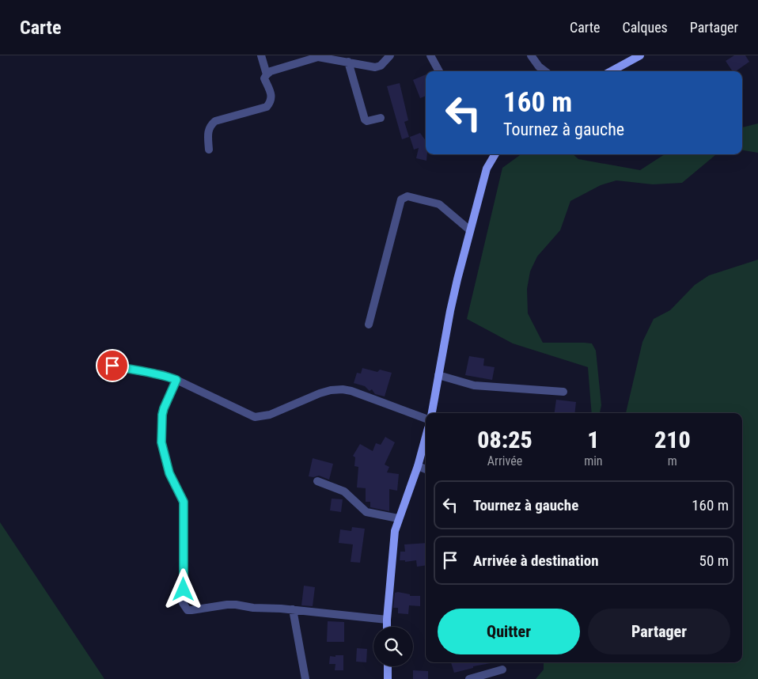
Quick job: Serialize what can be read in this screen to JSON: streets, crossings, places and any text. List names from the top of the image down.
{
  "page": {
    "header": "Carte",
    "nav": ["Carte", "Calques", "Partager"],
    "turn": ["160 m", "Tournez à gauche"],
    "eta": [
      "08:25",
      "Arrivée",
      "1",
      "min",
      "210",
      "m"
    ],
    "list": [
      {
        "name": "Tournez à gauche",
        "value": "160 m"
      },
      {
        "name": "Arrivée à destination",
        "value": "50 m"
      }
    ],
    "buttons": ["Quitter", "Partager"]
  }
}
